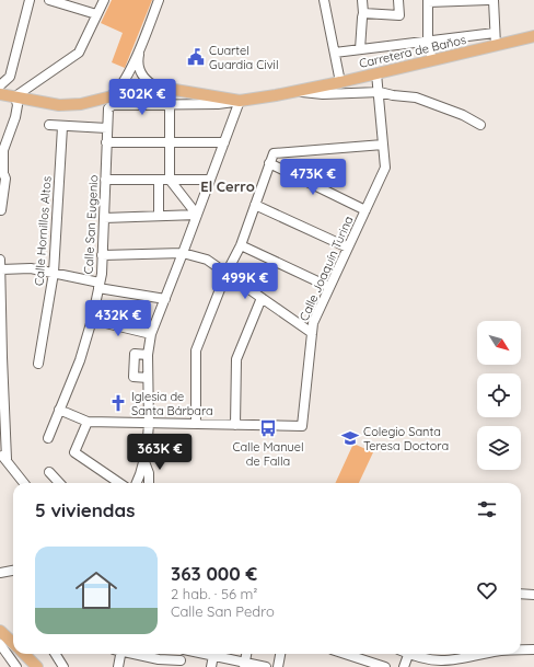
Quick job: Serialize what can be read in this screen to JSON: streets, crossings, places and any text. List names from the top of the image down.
{
  "streets": {
    "main road": ["Carretera de Baños"],
    "street": ["Calle San Eugenio", "Calle Hornillos Altos", "Calle Joaquín Turina"]
  },
  "crossings": [
    ["Carretera de Baños", "Calle San Eugenio"],
    ["Carretera de Baños", "Calle Joaquín Turina"]
  ],
  "districts": ["El Cerro"],
  "places": {
    "public building": ["Cuartel Guardia Civil"],
    "church": ["Iglesia de Santa Bárbara"],
    "bus stop": ["Calle Manuel de Falla"],
    "school or university": ["Colegio Santa Teresa Doctora"]
  },
  "north": "bottom right",
  "page": {
    "price": [
      "302K €",
      "473K €",
      "499K €",
      "432K €",
      "363K €"
    ],
    "heading": "5 viviendas",
    "list": [
      {
        "name": "363 000 €",
        "note": "2 hab. · 56 m² · Calle San Pedro"
      }
    ]
  }
}
